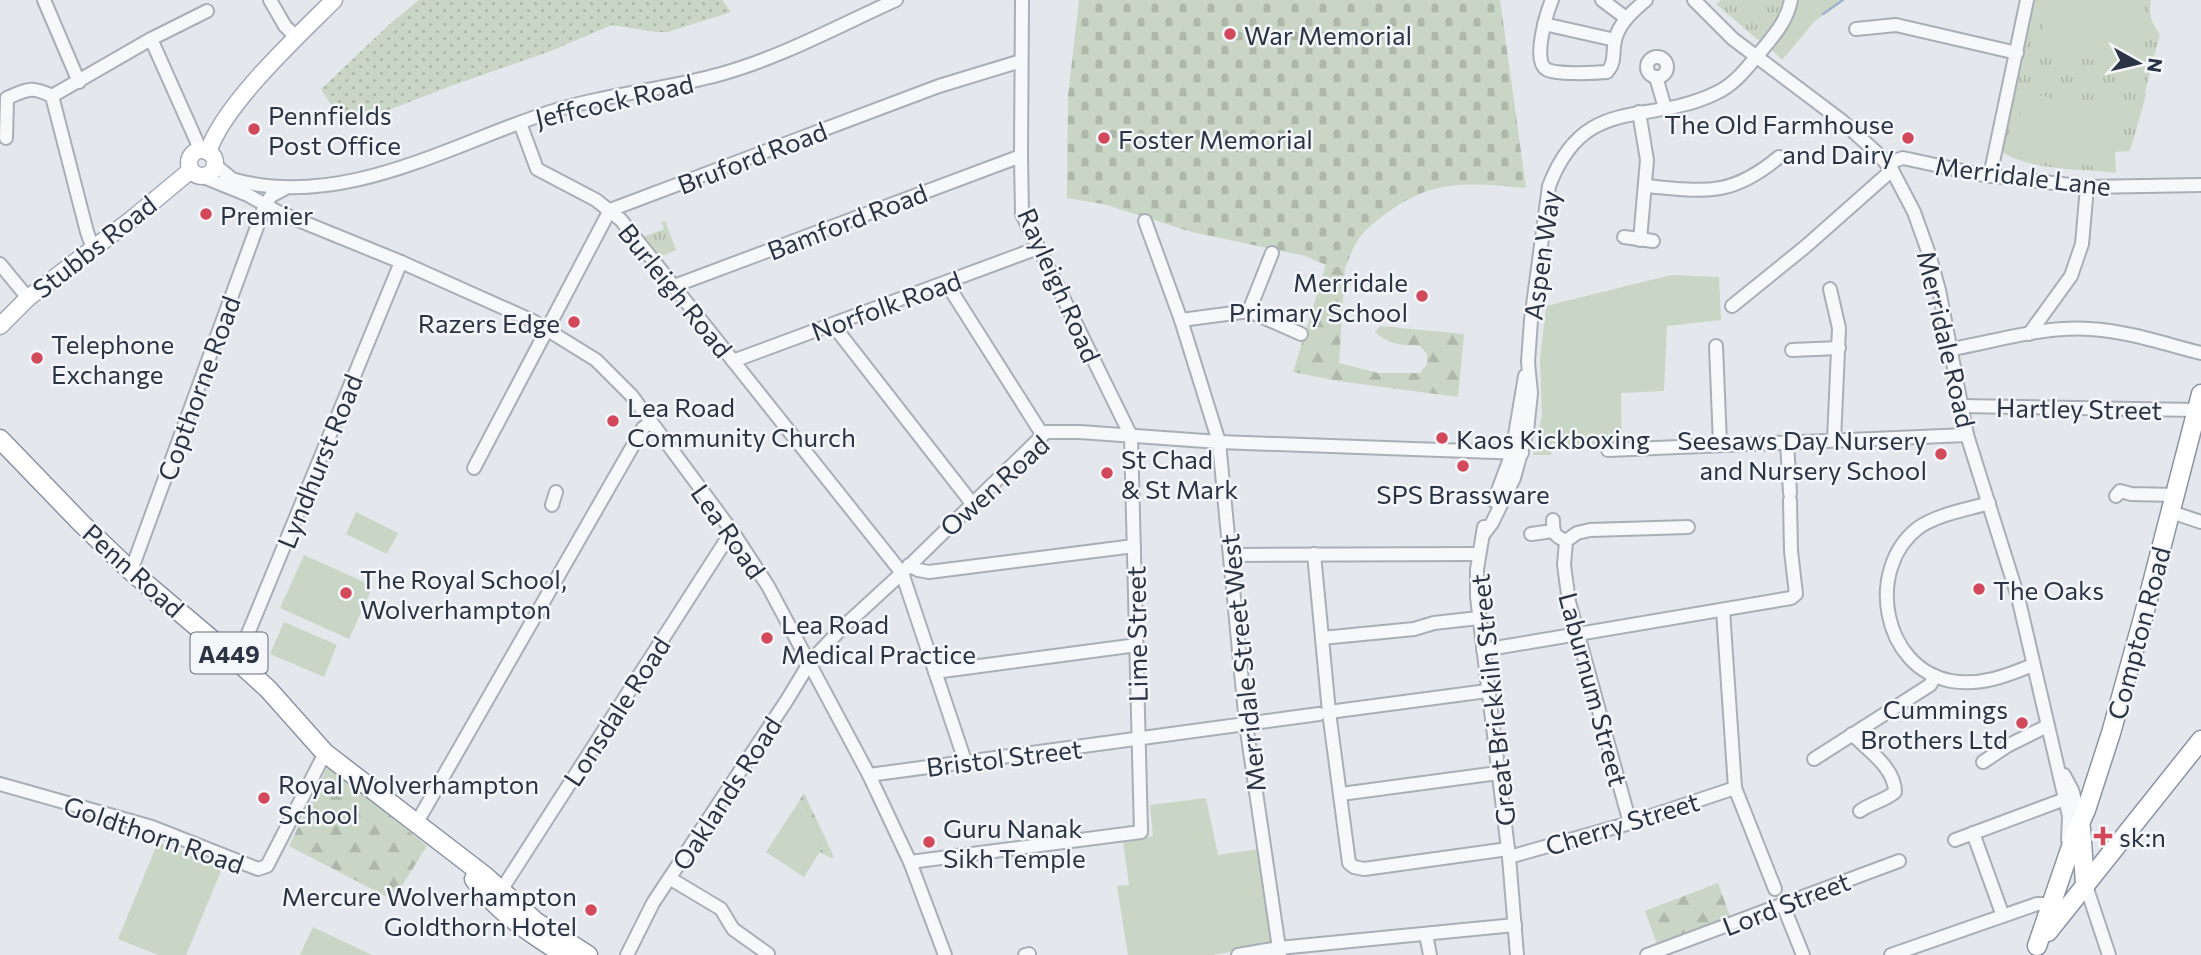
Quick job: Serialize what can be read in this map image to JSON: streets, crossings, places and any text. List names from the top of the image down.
{
  "streets": {
    "highway": ["Penn Road", "Compton Road", "A449"],
    "main road": ["Stubbs Road"],
    "street": [
      "Jeffcock Road",
      "Bruford Road",
      "Merridale Lane",
      "Bamford Road",
      "Aspen Way",
      "Rayleigh Road",
      "Burleigh Road",
      "Norfolk Road",
      "Merridale Road",
      "Copthorne Road",
      "Hartley Street",
      "Lyndhurst Road",
      "Owen Road",
      "Lea Road",
      "Lime Street",
      "Merridale Street West",
      "Laburnum Street",
      "Great Brickkiln Street",
      "Lonsdale Road",
      "Bristol Street",
      "Oaklands Road",
      "Cherry Street",
      "Goldthorn Road",
      "Lord Street"
    ]
  },
  "crossings": [
    ["Jeffcock Road", "Burleigh Road"],
    ["Jeffcock Road", "Lea Road"],
    ["Bruford Road", "Rayleigh Road"],
    ["Bruford Road", "Burleigh Road"],
    ["Merridale Lane", "Merridale Road"],
    ["Bamford Road", "Rayleigh Road"],
    ["Bamford Road", "Burleigh Road"],
    ["Stubbs Road", "Lea Road"],
    ["Aspen Way", "Merridale Road"],
    ["Aspen Way", "Owen Road"],
    ["Aspen Way", "Great Brickkiln Street"],
    ["Rayleigh Road", "Norfolk Road"],
    ["Rayleigh Road", "Owen Road"],
    ["Rayleigh Road", "Lime Street"],
    ["Burleigh Road", "Norfolk Road"],
    ["Burleigh Road", "Owen Road"],
    ["Merridale Road", "Hartley Street"],
    ["Merridale Road", "Compton Road"],
    ["Copthorne Road", "Lea Road"],
    ["Copthorne Road", "Penn Road"],
    ["Hartley Street", "Compton Road"],
    ["Lyndhurst Road", "Lea Road"],
    ["Lyndhurst Road", "Penn Road"],
    ["Owen Road", "Lea Road"],
    ["Owen Road", "Lime Street"],
    ["Owen Road", "Merridale Street West"],
    ["Owen Road", "Great Brickkiln Street"],
    ["Owen Road", "Oaklands Road"],
    ["Lea Road", "Lime Street"],
    ["Lea Road", "Lonsdale Road"],
    ["Lea Road", "Bristol Street"],
    ["Lea Road", "Oaklands Road"],
    ["Penn Road", "Lonsdale Road"],
    ["Penn Road", "Goldthorn Road"],
    ["Lime Street", "Bristol Street"],
    ["Merridale Street West", "Bristol Street"],
    ["Laburnum Street", "Cherry Street"],
    ["Great Brickkiln Street", "Bristol Street"],
    ["Great Brickkiln Street", "Cherry Street"]
  ],
  "places": {
    "other": [
      "War Memorial",
      "Pennfields Post Office",
      "Foster Memorial",
      "The Old Farmhouse and Dairy",
      "Premier",
      "Merridale Primary School",
      "Razers Edge",
      "Telephone Exchange",
      "Lea Road Community Church",
      "Kaos Kickboxing",
      "Seesaws Day Nursery and Nursery School",
      "SPS Brassware",
      "St Chad & St Mark",
      "The Oaks",
      "The Royal School, Wolverhampton",
      "Lea Road Medical Practice",
      "Cummings Brothers Ltd",
      "Royal Wolverhampton School",
      "Guru Nanak Sikh Temple",
      "Mercure Wolverhampton Goldthorn Hotel"
    ],
    "health": ["sk:n"]
  },
  "north": "right"
}
